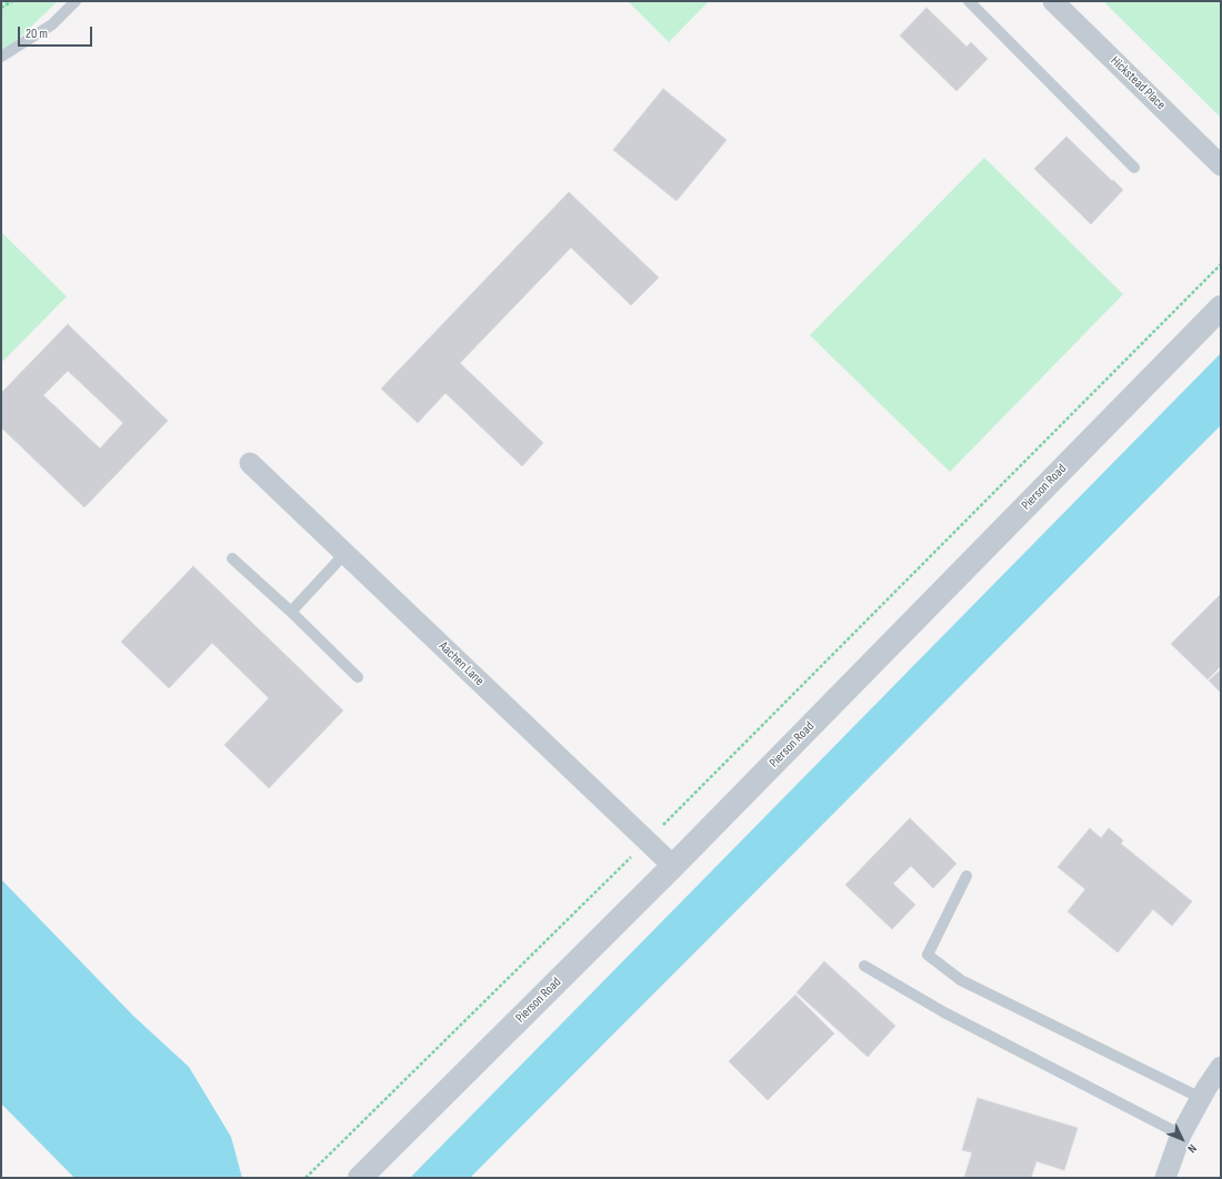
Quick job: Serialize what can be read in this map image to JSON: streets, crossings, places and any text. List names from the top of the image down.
{
  "streets": {
    "street": ["Hickstead Place", "Pierson Road", "Aachen Lane"]
  },
  "crossings": [
    ["Pierson Road", "Aachen Lane"]
  ],
  "scale_bar": "20 m",
  "north": "bottom right"
}
